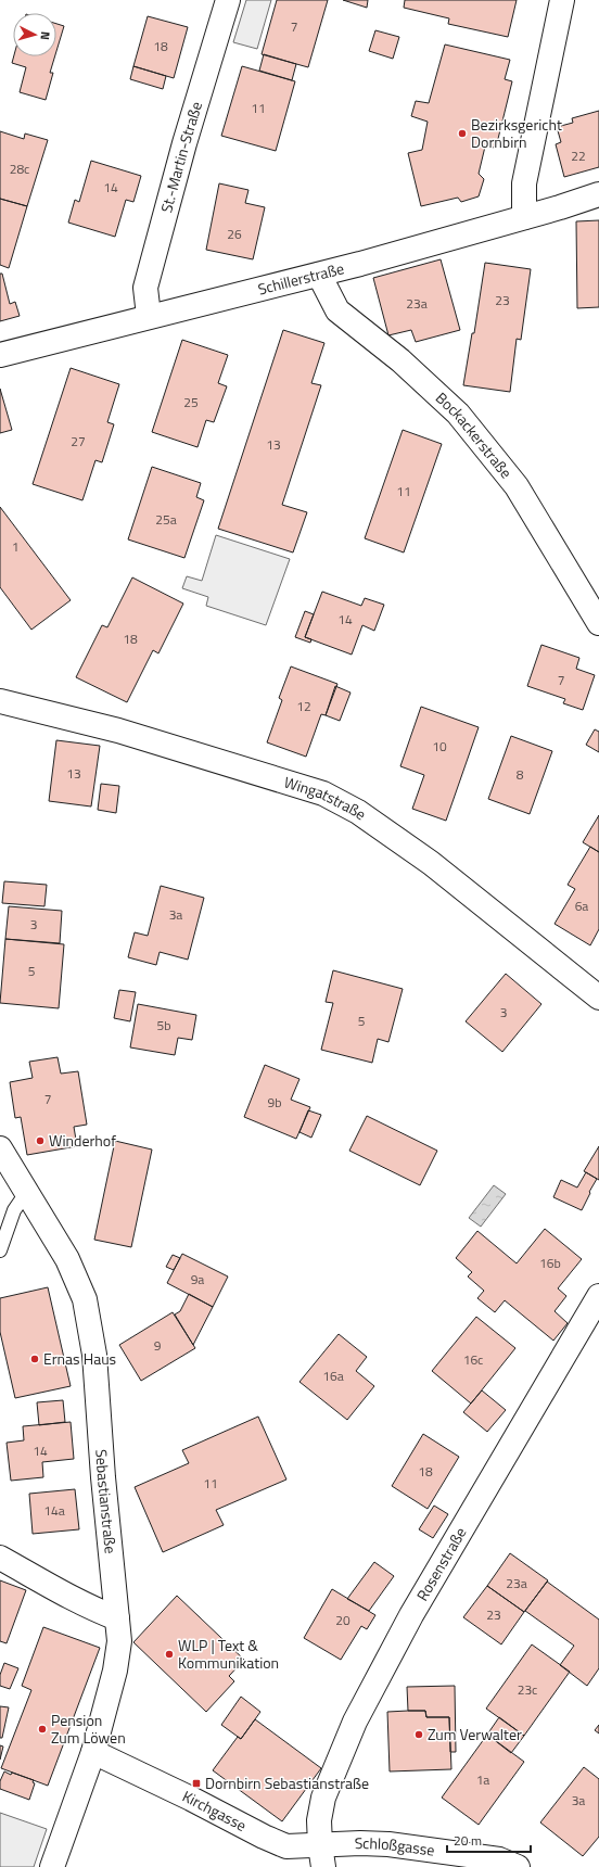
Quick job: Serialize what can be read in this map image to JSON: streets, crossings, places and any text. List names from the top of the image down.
{
  "streets": {
    "street": [
      "St.-Martin-Straße",
      "Schillerstraße",
      "Bockackerstraße",
      "Wingatstraße",
      "Sebastianstraße",
      "Rosenstraße",
      "Kirchgasse",
      "Schloßgasse"
    ]
  },
  "crossings": [
    ["St.-Martin-Straße", "Schillerstraße"],
    ["Schillerstraße", "Bockackerstraße"],
    ["Sebastianstraße", "Kirchgasse"],
    ["Rosenstraße", "Kirchgasse"],
    ["Rosenstraße", "Schloßgasse"],
    ["Kirchgasse", "Schloßgasse"]
  ],
  "places": {
    "other": [
      "Bezirksgericht Dornbirn",
      "Winderhof",
      "Ernas Haus",
      "WLP | Text & Kommunikation",
      "Pension Zum Löwen",
      "Zum Verwalter"
    ],
    "transit": ["Dornbirn Sebastianstraße"]
  },
  "house_numbers": [
    "7",
    "18",
    "11",
    "22",
    "28c",
    "14",
    "26",
    "23",
    "23a",
    "25",
    "27",
    "13",
    "11",
    "25a",
    "1",
    "14",
    "18",
    "7",
    "12",
    "10",
    "13",
    "8",
    "6a",
    "3a",
    "3",
    "5",
    "3",
    "5",
    "5b",
    "7",
    "9b",
    "16b",
    "9a",
    "9",
    "16c",
    "16a",
    "14",
    "18",
    "11",
    "14a",
    "23a",
    "23",
    "20",
    "23c",
    "1a",
    "3a"
  ],
  "scale_bar": "20 m",
  "north": "right"
}
